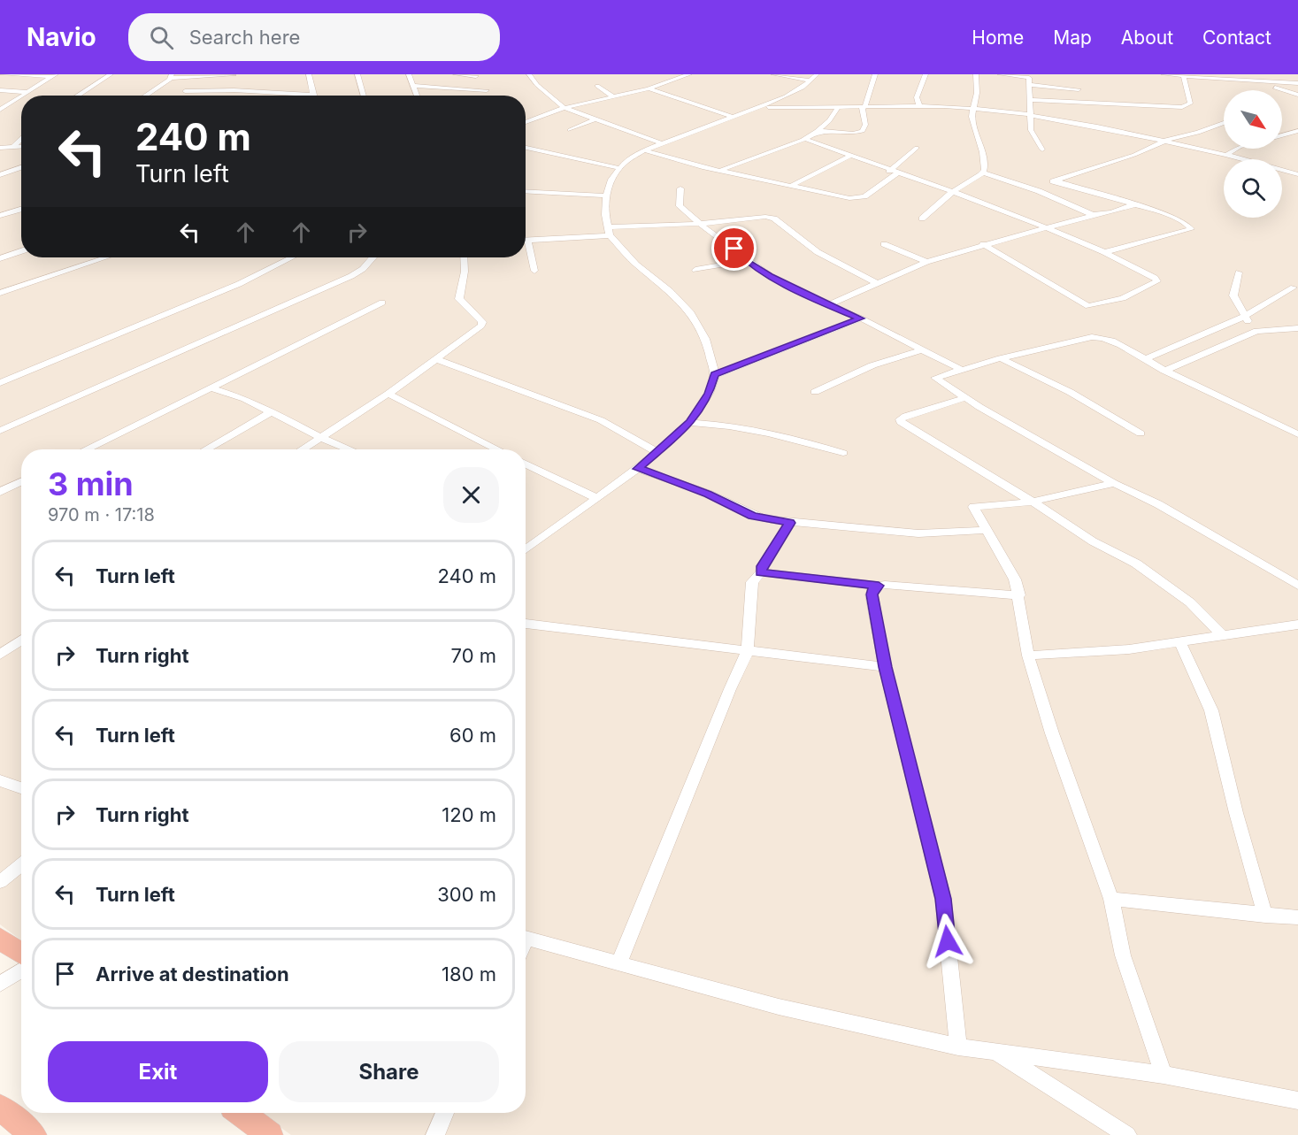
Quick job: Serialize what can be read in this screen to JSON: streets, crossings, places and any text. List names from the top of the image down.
{
  "north": "bottom right",
  "page": {
    "header": "Navio",
    "search": "Search here",
    "nav": [
      "Home",
      "Map",
      "About",
      "Contact"
    ],
    "turn": ["240 m", "Turn left"],
    "heading": ["3 min", "970 m · 17:18"],
    "list": [
      {
        "name": "Turn left",
        "value": "240 m"
      },
      {
        "name": "Turn right",
        "value": "70 m"
      },
      {
        "name": "Turn left",
        "value": "60 m"
      },
      {
        "name": "Turn right",
        "value": "120 m"
      },
      {
        "name": "Turn left",
        "value": "300 m"
      },
      {
        "name": "Arrive at destination",
        "value": "180 m"
      }
    ],
    "buttons": ["Exit", "Share"]
  }
}
